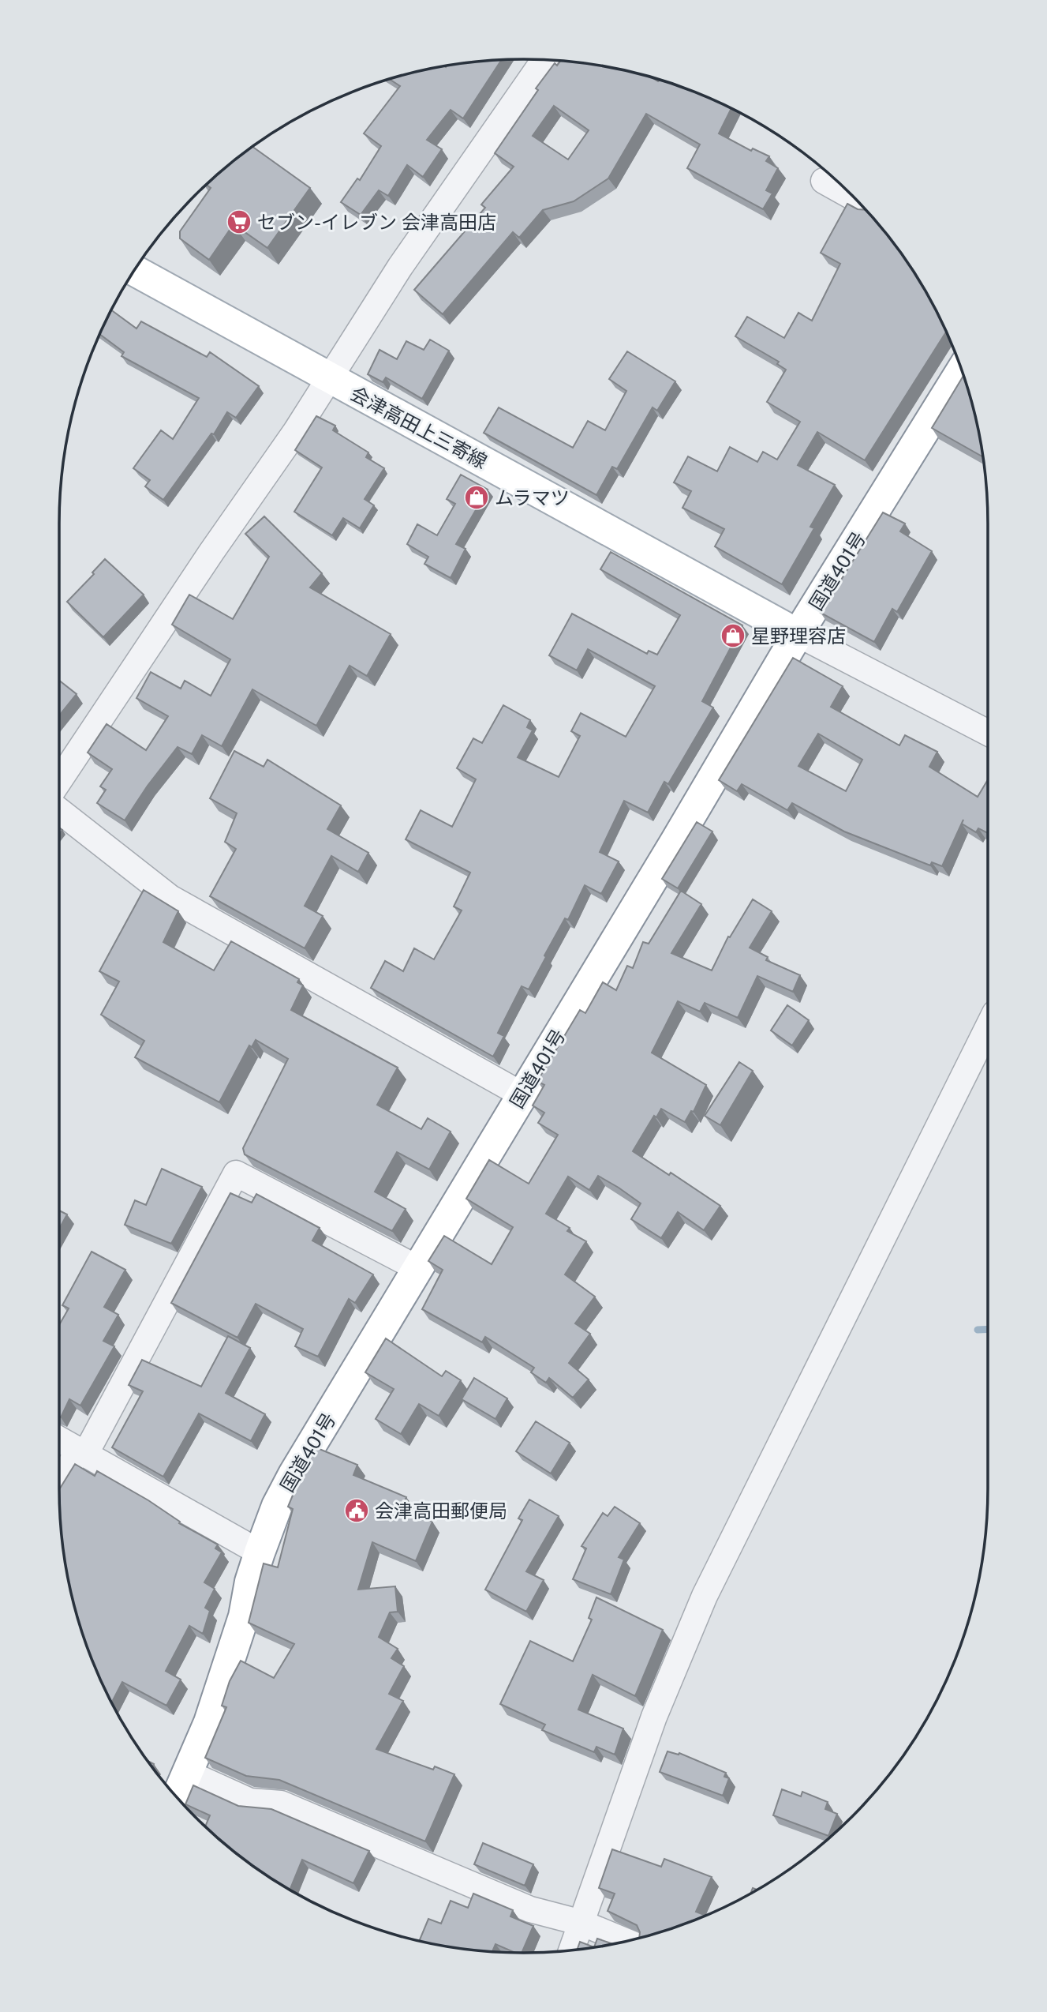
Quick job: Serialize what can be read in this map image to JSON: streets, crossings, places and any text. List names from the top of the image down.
{
  "streets": {
    "main road": ["会津高田上三寄線", "国道401号"]
  },
  "crossings": [
    ["会津高田上三寄線", "国道401号"]
  ],
  "places": {
    "supermarket": ["セブン-イレブン 会津高田店"],
    "shop": ["ムラマツ", "星野理容店"],
    "public building": ["会津高田郵便局"]
  }
}
